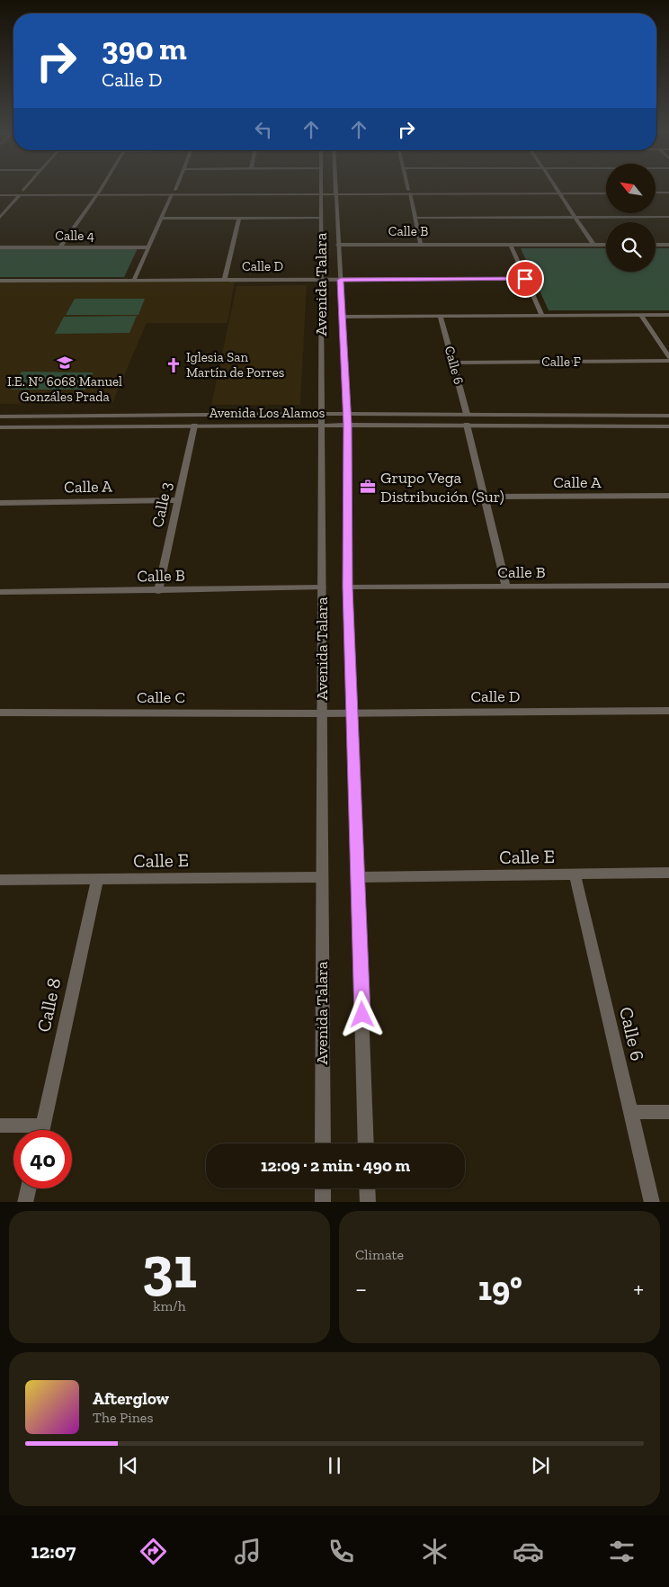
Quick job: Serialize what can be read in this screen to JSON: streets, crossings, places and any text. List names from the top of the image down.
{
  "streets": {
    "street": [
      "Calle B",
      "Calle 4",
      "Calle D",
      "Avenida Talara",
      "Calle F",
      "Calle 6",
      "Avenida Los Alamos",
      "Calle A",
      "Calle 3",
      "Calle C",
      "Calle E",
      "Calle 8"
    ]
  },
  "crossings": [
    ["Calle B", "Avenida Talara"],
    ["Calle B", "Calle 3"],
    ["Calle D", "Avenida Talara"],
    ["Calle D", "Calle C"],
    ["Avenida Talara", "Avenida Los Alamos"],
    ["Avenida Talara", "Calle C"],
    ["Avenida Talara", "Calle E"],
    ["Calle F", "Calle 6"],
    ["Calle 6", "Avenida Los Alamos"],
    ["Calle 6", "Calle E"],
    ["Avenida Los Alamos", "Calle 3"],
    ["Calle A", "Calle 3"],
    ["Calle E", "Calle 8"]
  ],
  "places": {
    "school or university": ["I.E. N° 6068 Manuel Gonzáles Prada"],
    "church": ["Iglesia San Martín de Porres"],
    "office": ["Grupo Vega Distribución (Sur)"]
  },
  "north": "top left",
  "page": {
    "turn": ["390 m", "Calle D"],
    "limit": "40",
    "trip": "12:09 · 2 min · 490 m",
    "tile": [
      ["31", "km/h"],
      "Climate"
    ],
    "heat": ["−", "19°", "+"],
    "song": ["Afterglow", "The Pines"],
    "tabs": "12:07"
  }
}
